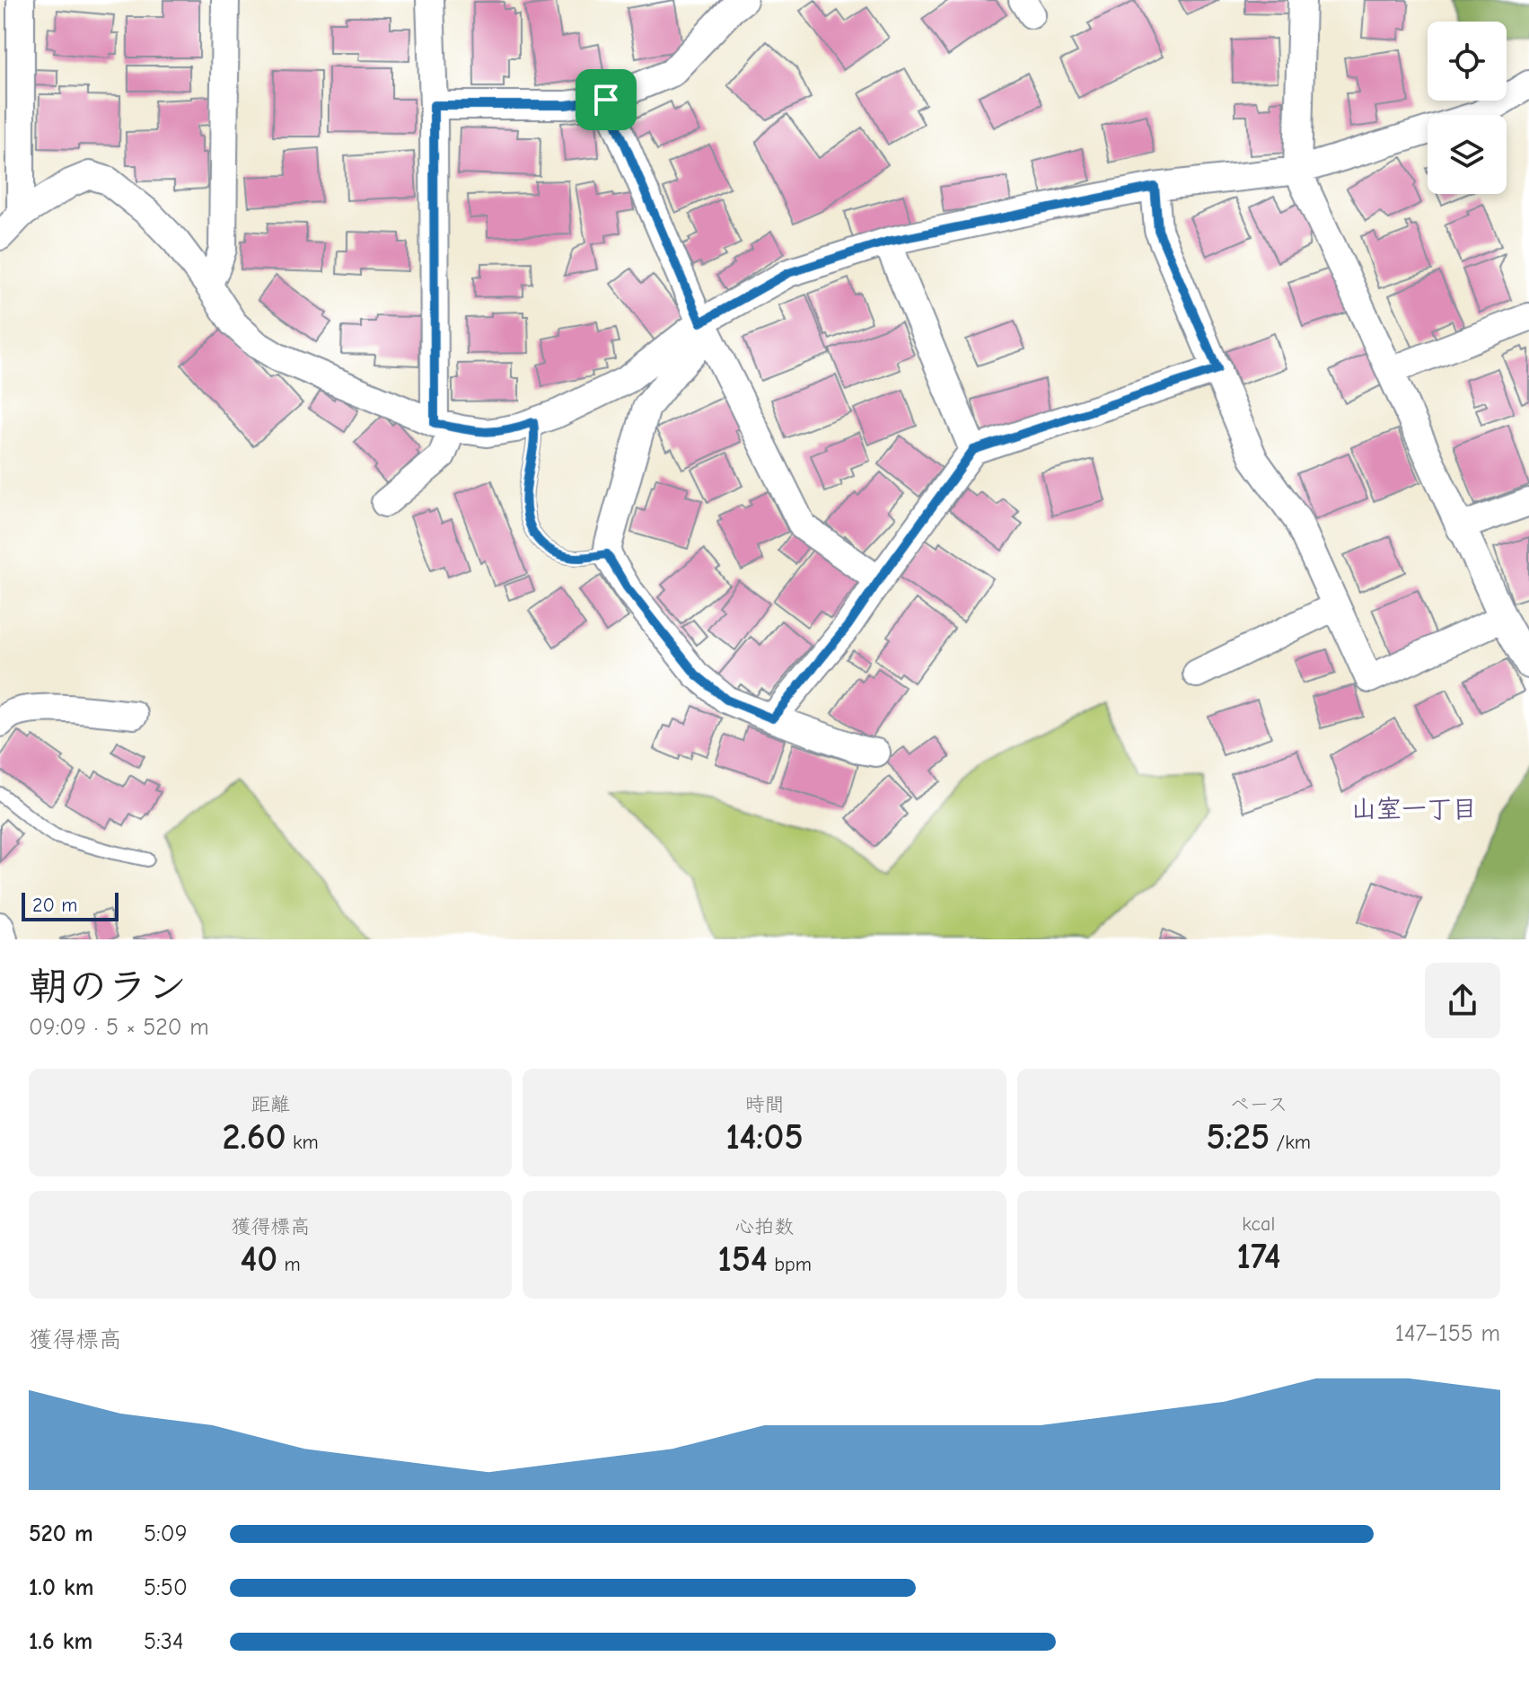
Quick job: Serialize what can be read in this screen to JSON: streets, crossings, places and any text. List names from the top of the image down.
{
  "districts": ["山室一丁目"],
  "scale_bar": "20 m",
  "page": {
    "scale": "20 m",
    "heading": ["朝のラン", "09:09 · 5 × 520 m"],
    "stats": [
      ["距離", "2.60 km"],
      ["時間", "14:05"],
      ["ペース", "5:25 /km"],
      ["獲得標高", "40 m"],
      ["心拍数", "154 bpm"],
      ["kcal", "174"]
    ],
    "chart": ["獲得標高", "147–155 m"],
    "list": [
      {
        "name": "520 m",
        "note": "5:09"
      },
      {
        "name": "1.0 km",
        "note": "5:50"
      },
      {
        "name": "1.6 km",
        "note": "5:34"
      }
    ]
  }
}
